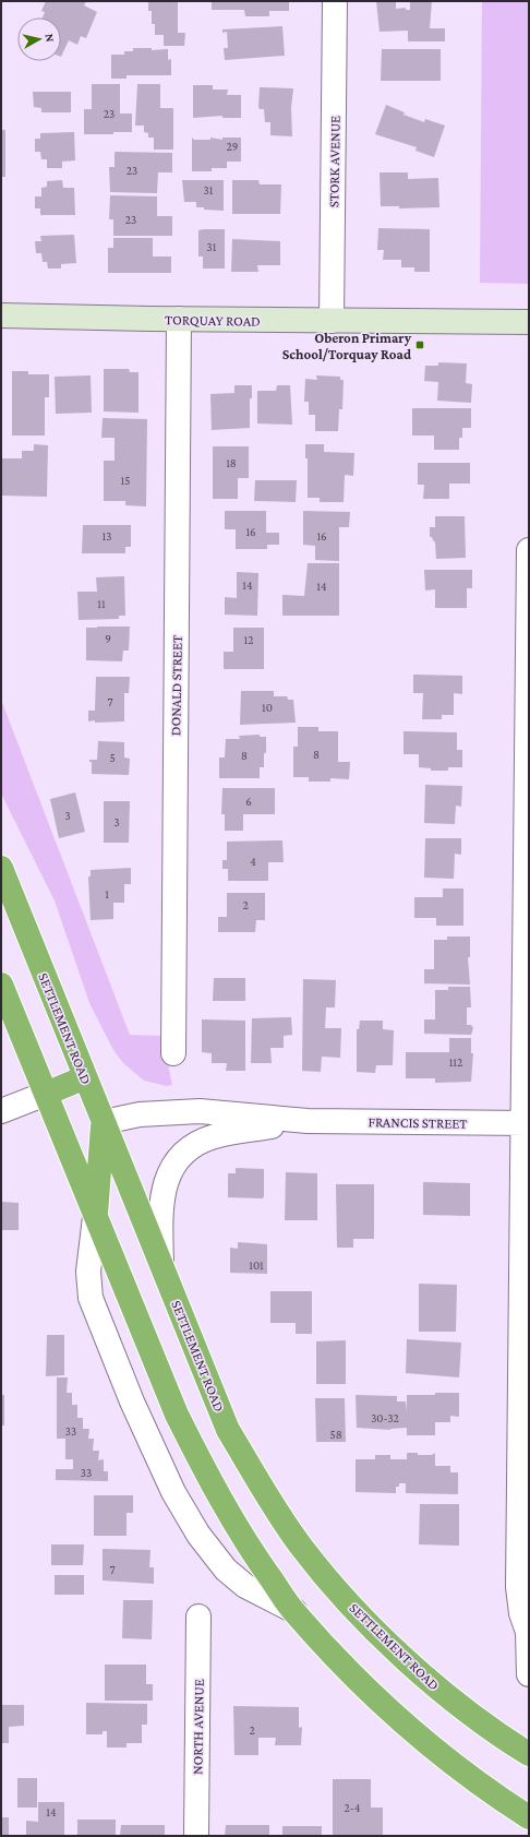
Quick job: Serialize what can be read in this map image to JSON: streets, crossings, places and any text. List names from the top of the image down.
{
  "streets": {
    "highway": ["SETTLEMENT ROAD"],
    "street": [
      "STORK AVENUE",
      "TORQUAY ROAD",
      "DONALD STREET",
      "FRANCIS STREET",
      "NORTH AVENUE"
    ]
  },
  "crossings": [
    ["STORK AVENUE", "TORQUAY ROAD"],
    ["TORQUAY ROAD", "DONALD STREET"],
    ["SETTLEMENT ROAD", "FRANCIS STREET"]
  ],
  "places": {
    "transit": ["Oberon Primary School/Torquay Road"]
  },
  "house_numbers": [
    "23",
    "29",
    "23",
    "31",
    "23",
    "31",
    "18",
    "15",
    "16",
    "13",
    "16",
    "14",
    "14",
    "11",
    "9",
    "12",
    "7",
    "10",
    "8",
    "8",
    "5",
    "6",
    "3",
    "3",
    "4",
    "1",
    "2",
    "112",
    "101",
    "30-32",
    "33",
    "58",
    "33",
    "7",
    "2",
    "2-4",
    "14"
  ],
  "north": "right"
}
